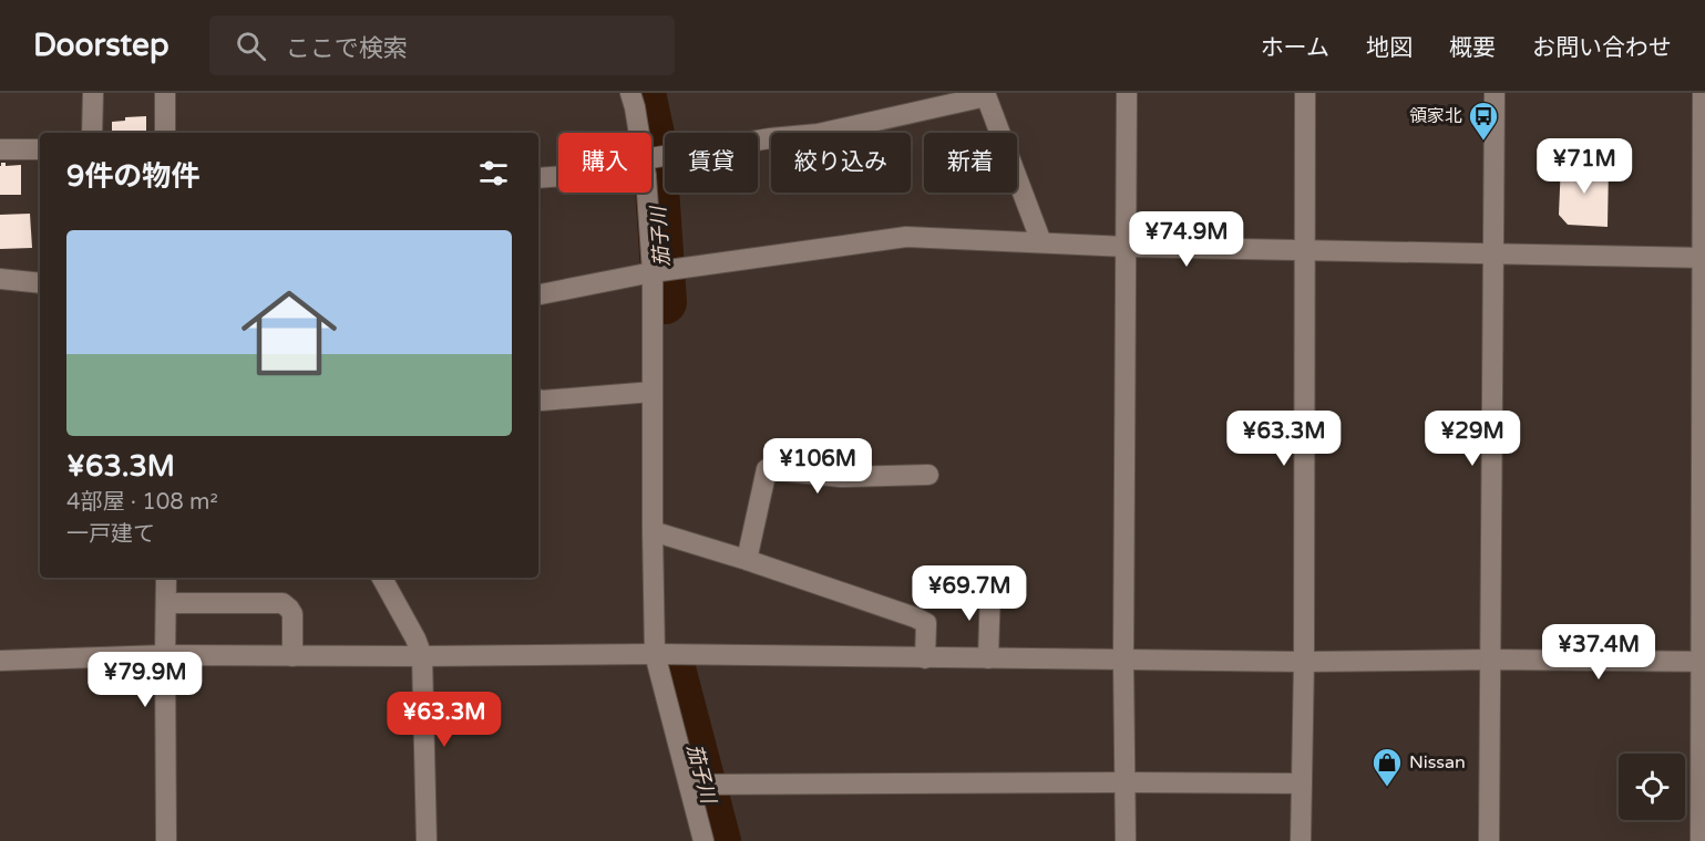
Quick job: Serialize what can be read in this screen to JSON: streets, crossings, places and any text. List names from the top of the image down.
{
  "water": ["茄子川"],
  "places": {
    "bus stop": ["領家北"],
    "shop": ["Nissan"]
  },
  "page": {
    "header": "Doorstep",
    "search": "ここで検索",
    "nav": [
      "ホーム",
      "地図",
      "概要",
      "お問い合わせ"
    ],
    "chip": [
      "購入",
      "賃貸",
      "絞り込み",
      "新着"
    ],
    "heading": "9件の物件",
    "price": [
      "¥71M",
      "¥74.9M",
      "¥63.3M",
      "¥29M",
      "¥106M",
      "¥69.7M",
      "¥37.4M",
      "¥79.9M",
      "¥63.3M"
    ],
    "list": [
      {
        "name": "¥63.3M",
        "note": "4部屋 · 108 m² · 一戸建て"
      }
    ]
  }
}
